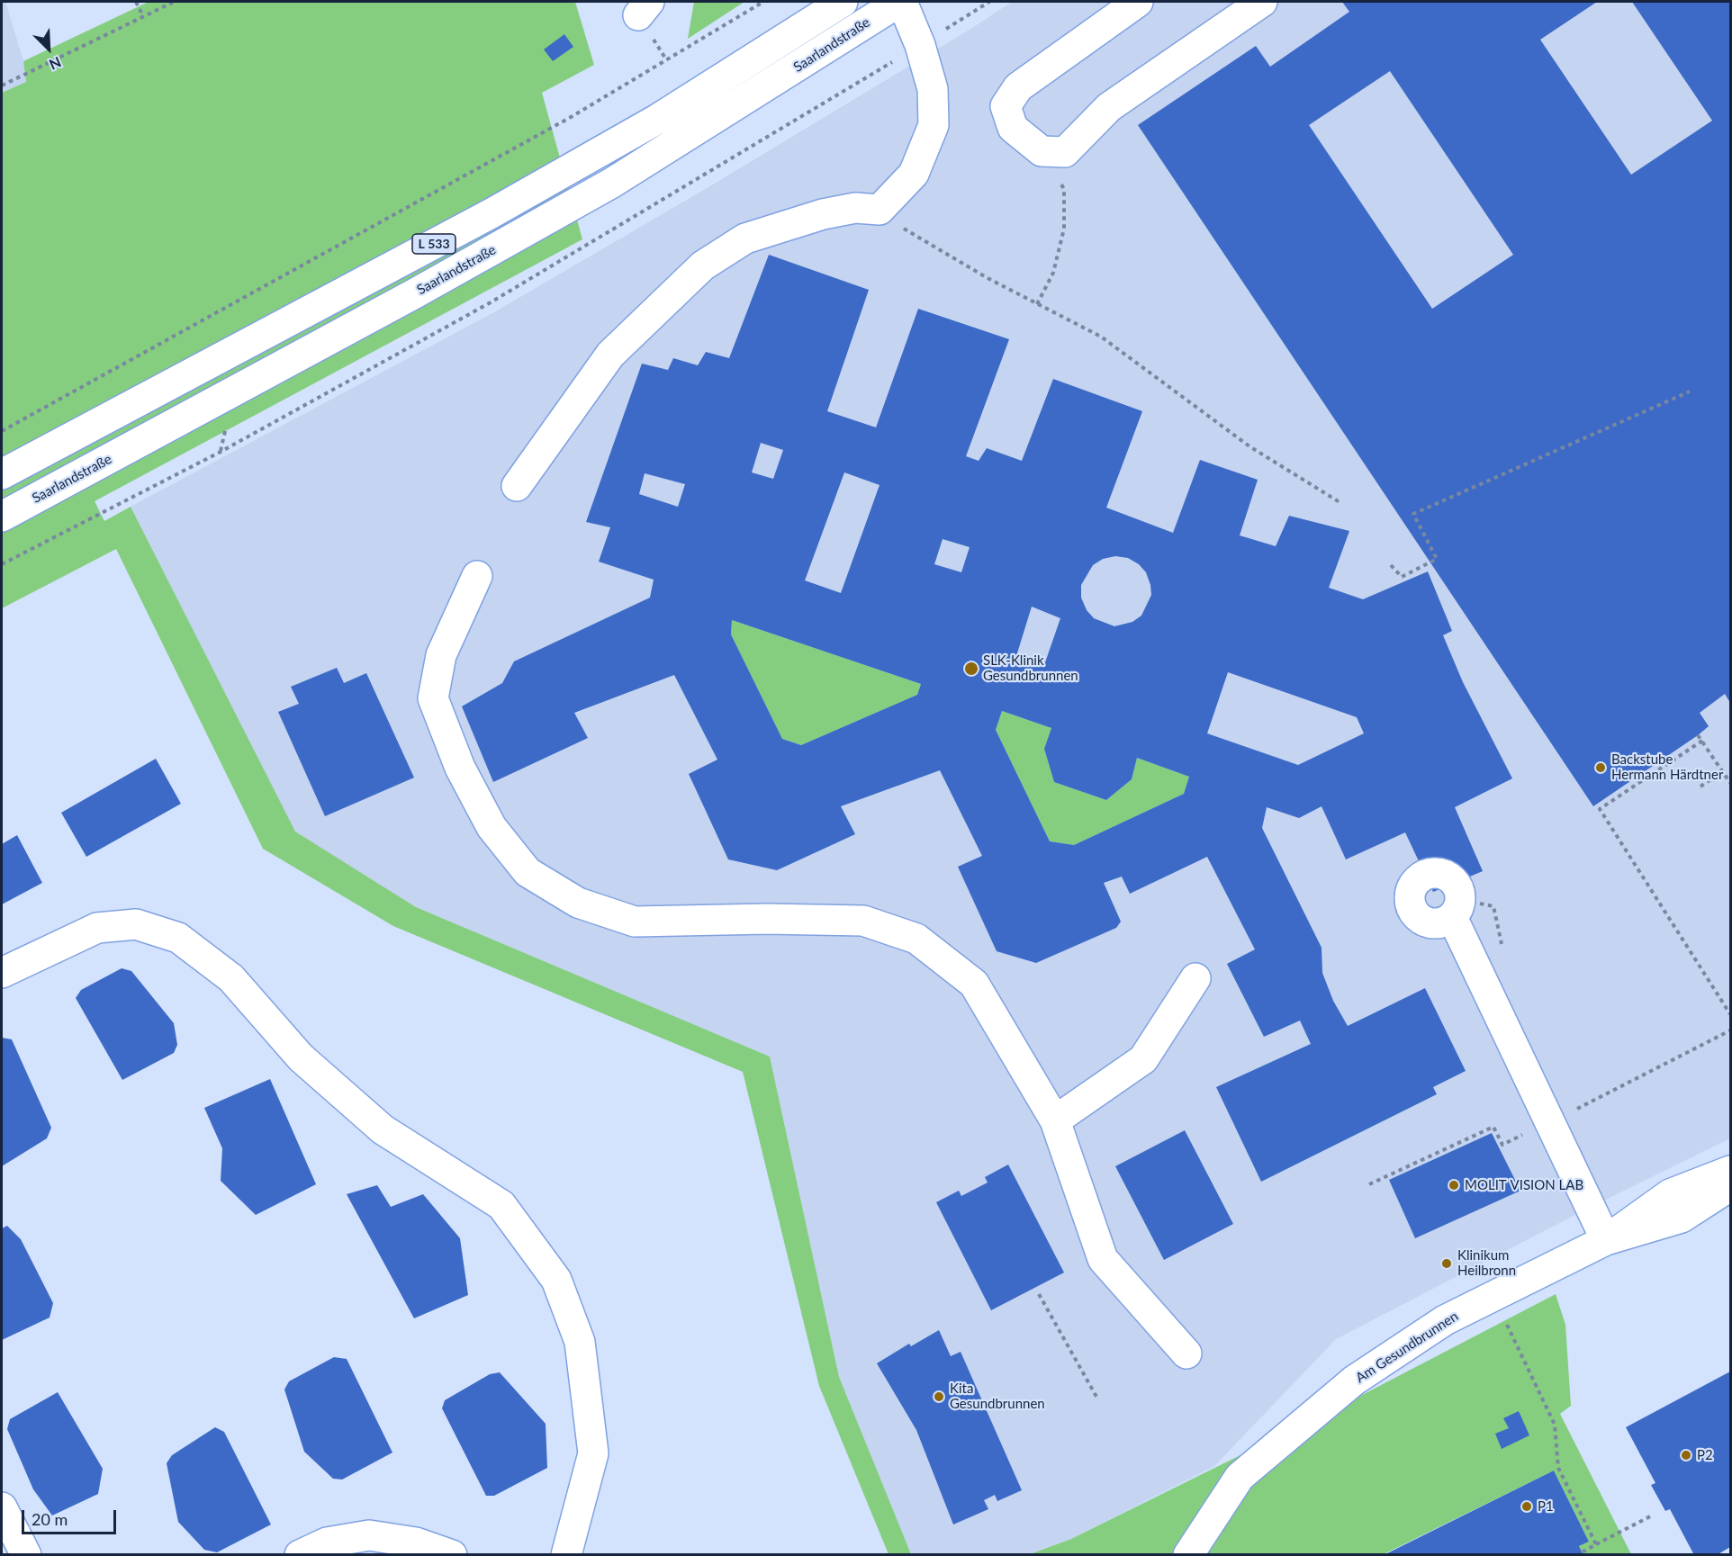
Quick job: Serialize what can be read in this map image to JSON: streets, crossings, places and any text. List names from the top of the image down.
{
  "streets": {
    "street": ["Saarlandstraße", "L 533", "Am Gesundbrunnen"]
  },
  "places": [
    "SLK-Klinik Gesundbrunnen",
    "Backstube Hermann Härdtner",
    "MOLIT VISION LAB",
    "Klinikum Heilbronn",
    "Kita Gesundbrunnen",
    "P2",
    "P1"
  ],
  "scale_bar": "20 m",
  "north": "bottom right"
}
